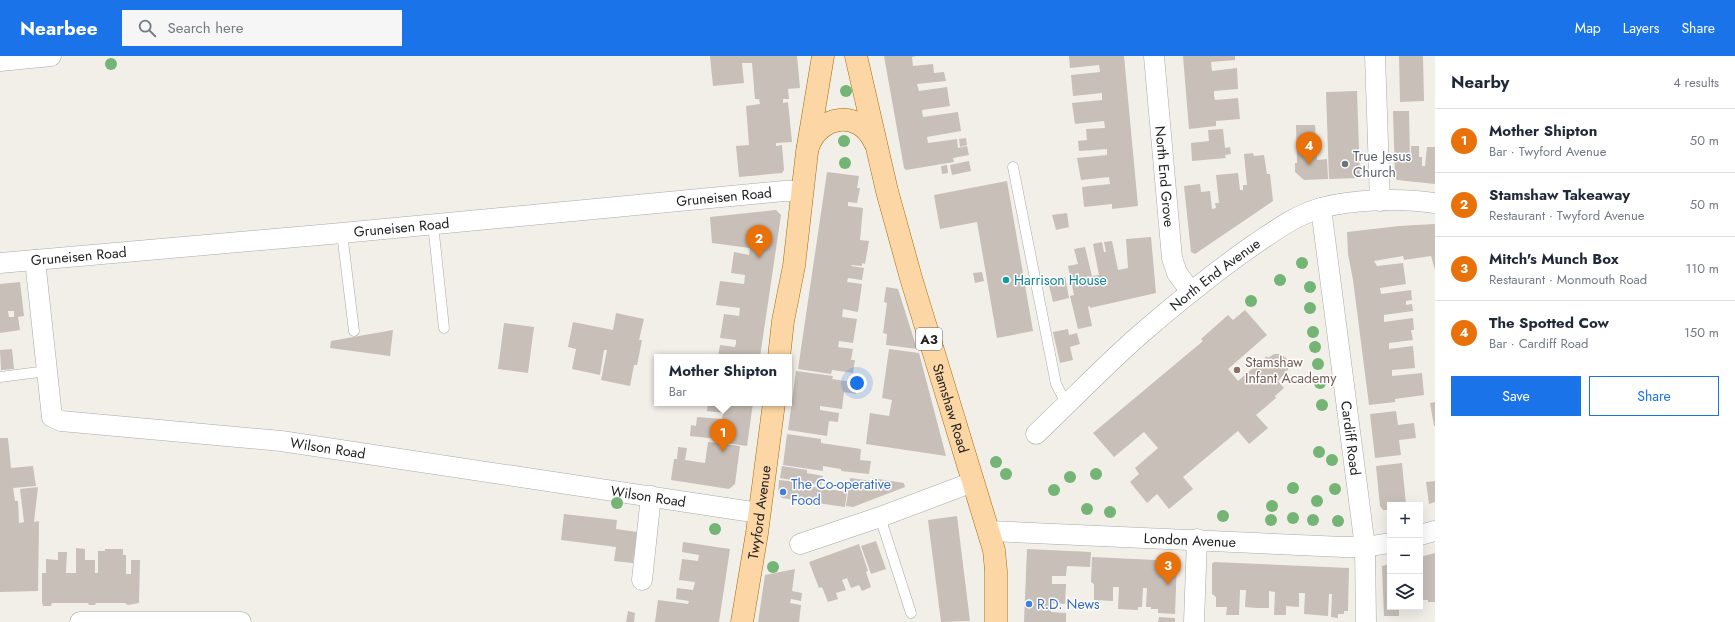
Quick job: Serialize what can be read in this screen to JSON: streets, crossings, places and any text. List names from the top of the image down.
{
  "streets": {
    "main road": ["A3", "Stamshaw Road", "Twyford Avenue"],
    "street": [
      "North End Grove",
      "Gruneisen Road",
      "North End Avenue",
      "Cardiff Road",
      "Wilson Road",
      "London Avenue"
    ]
  },
  "crossings": [
    ["North End Grove", "North End Avenue"],
    ["Gruneisen Road", "A3"],
    ["Gruneisen Road", "Wilson Road"],
    ["North End Avenue", "Cardiff Road"],
    ["A3", "Stamshaw Road"],
    ["Stamshaw Road", "London Avenue"],
    ["Cardiff Road", "London Avenue"],
    ["Wilson Road", "Twyford Avenue"]
  ],
  "places": [
    "True Jesus Church",
    "Harrison House",
    "Stamshaw Infant Academy",
    "The Co-operative Food",
    "R.D. News"
  ],
  "page": {
    "header": "Nearbee",
    "search": "Search here",
    "nav": ["Map", "Layers", "Share"],
    "heading": ["Nearby", "4 results"],
    "list": [
      {
        "mark": "1",
        "name": "Mother Shipton",
        "note": "Bar · Twyford Avenue",
        "value": "50 m"
      },
      {
        "mark": "2",
        "name": "Stamshaw Takeaway",
        "note": "Restaurant · Twyford Avenue",
        "value": "50 m"
      },
      {
        "mark": "3",
        "name": "Mitch's Munch Box",
        "note": "Restaurant · Monmouth Road",
        "value": "110 m"
      },
      {
        "mark": "4",
        "name": "The Spotted Cow",
        "note": "Bar · Cardiff Road",
        "value": "150 m"
      }
    ],
    "pins": [
      "4",
      "2",
      "1",
      "3"
    ],
    "popup": ["Mother Shipton", "Bar"],
    "buttons": ["Save", "Share"],
    "map_buttons": ["+", "−"]
  }
}
